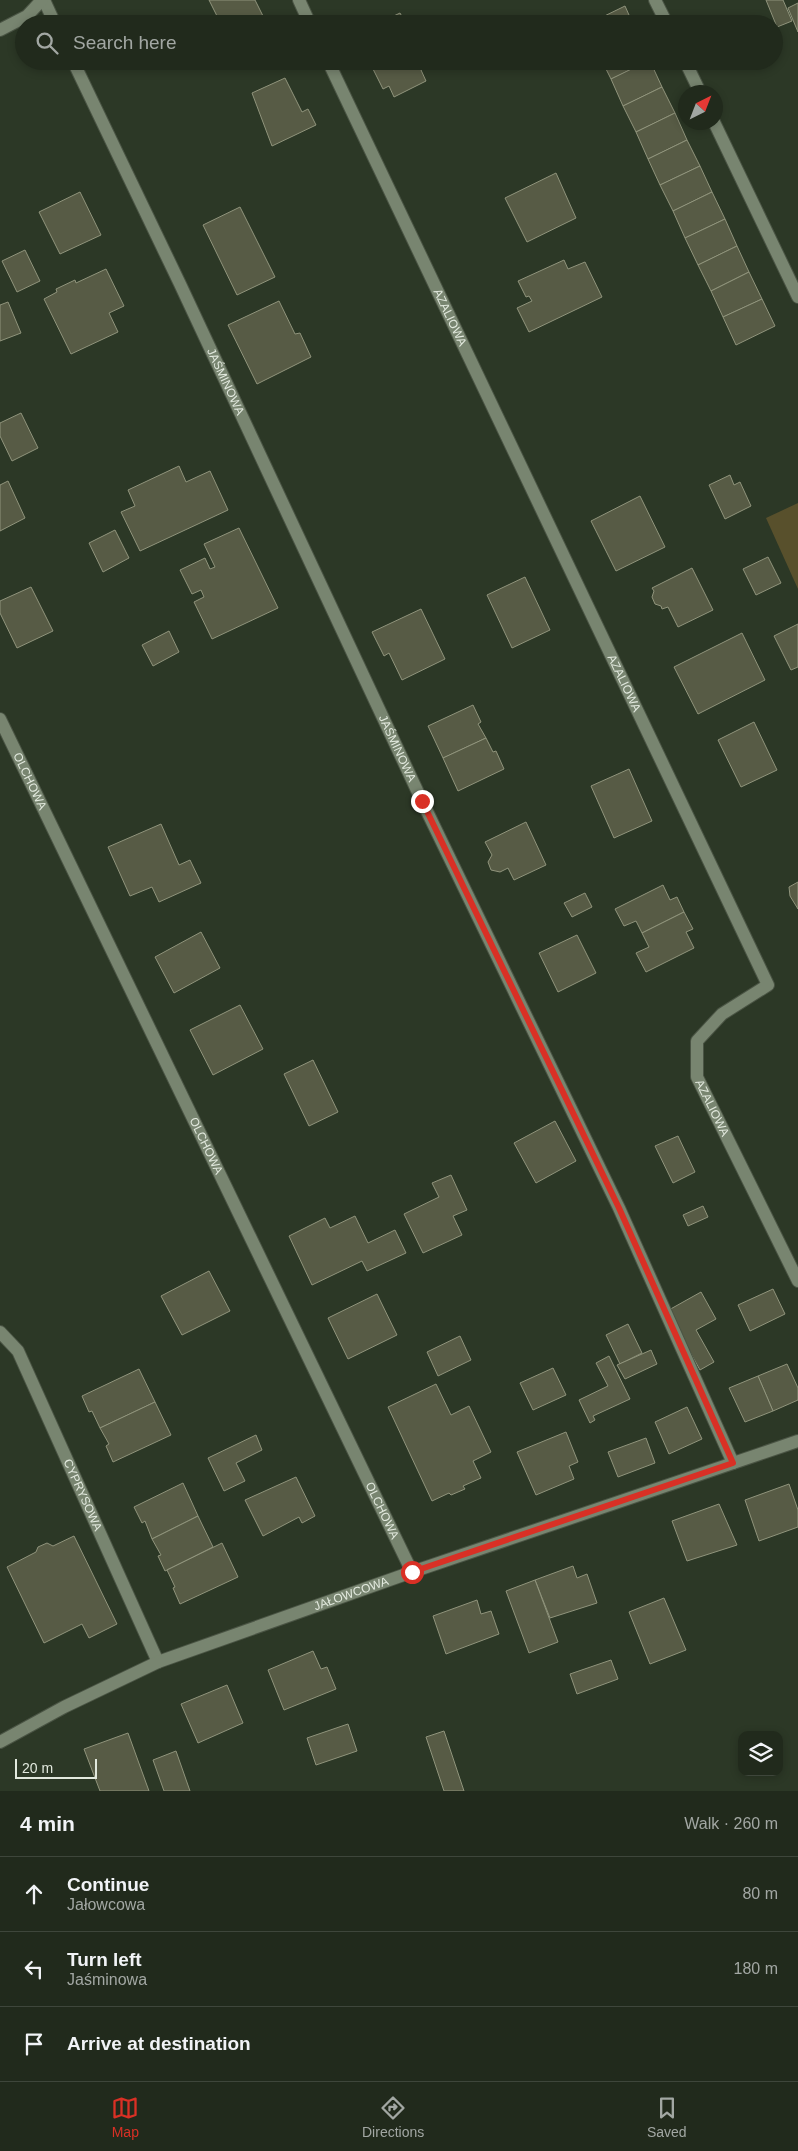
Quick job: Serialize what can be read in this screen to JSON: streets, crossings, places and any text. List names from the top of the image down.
{
  "streets": {
    "street": [
      "AZALIOWA",
      "JAŚMINOWA",
      "OLCHOWA",
      "CYPRYSOWA",
      "JAŁOWCOWA"
    ]
  },
  "crossings": [
    ["JAŚMINOWA", "JAŁOWCOWA"],
    ["OLCHOWA", "JAŁOWCOWA"],
    ["CYPRYSOWA", "JAŁOWCOWA"]
  ],
  "scale_bar": "20 m",
  "north": "top right",
  "page": {
    "search": "Search here",
    "scale": "20 m",
    "heading": ["4 min", "Walk · 260 m"],
    "list": [
      ["Continue", "Jałowcowa", "80 m"],
      ["Turn left", "Jaśminowa", "180 m"],
      "Arrive at destination"
    ],
    "nav": ["Map", "Directions", "Saved"]
  }
}
